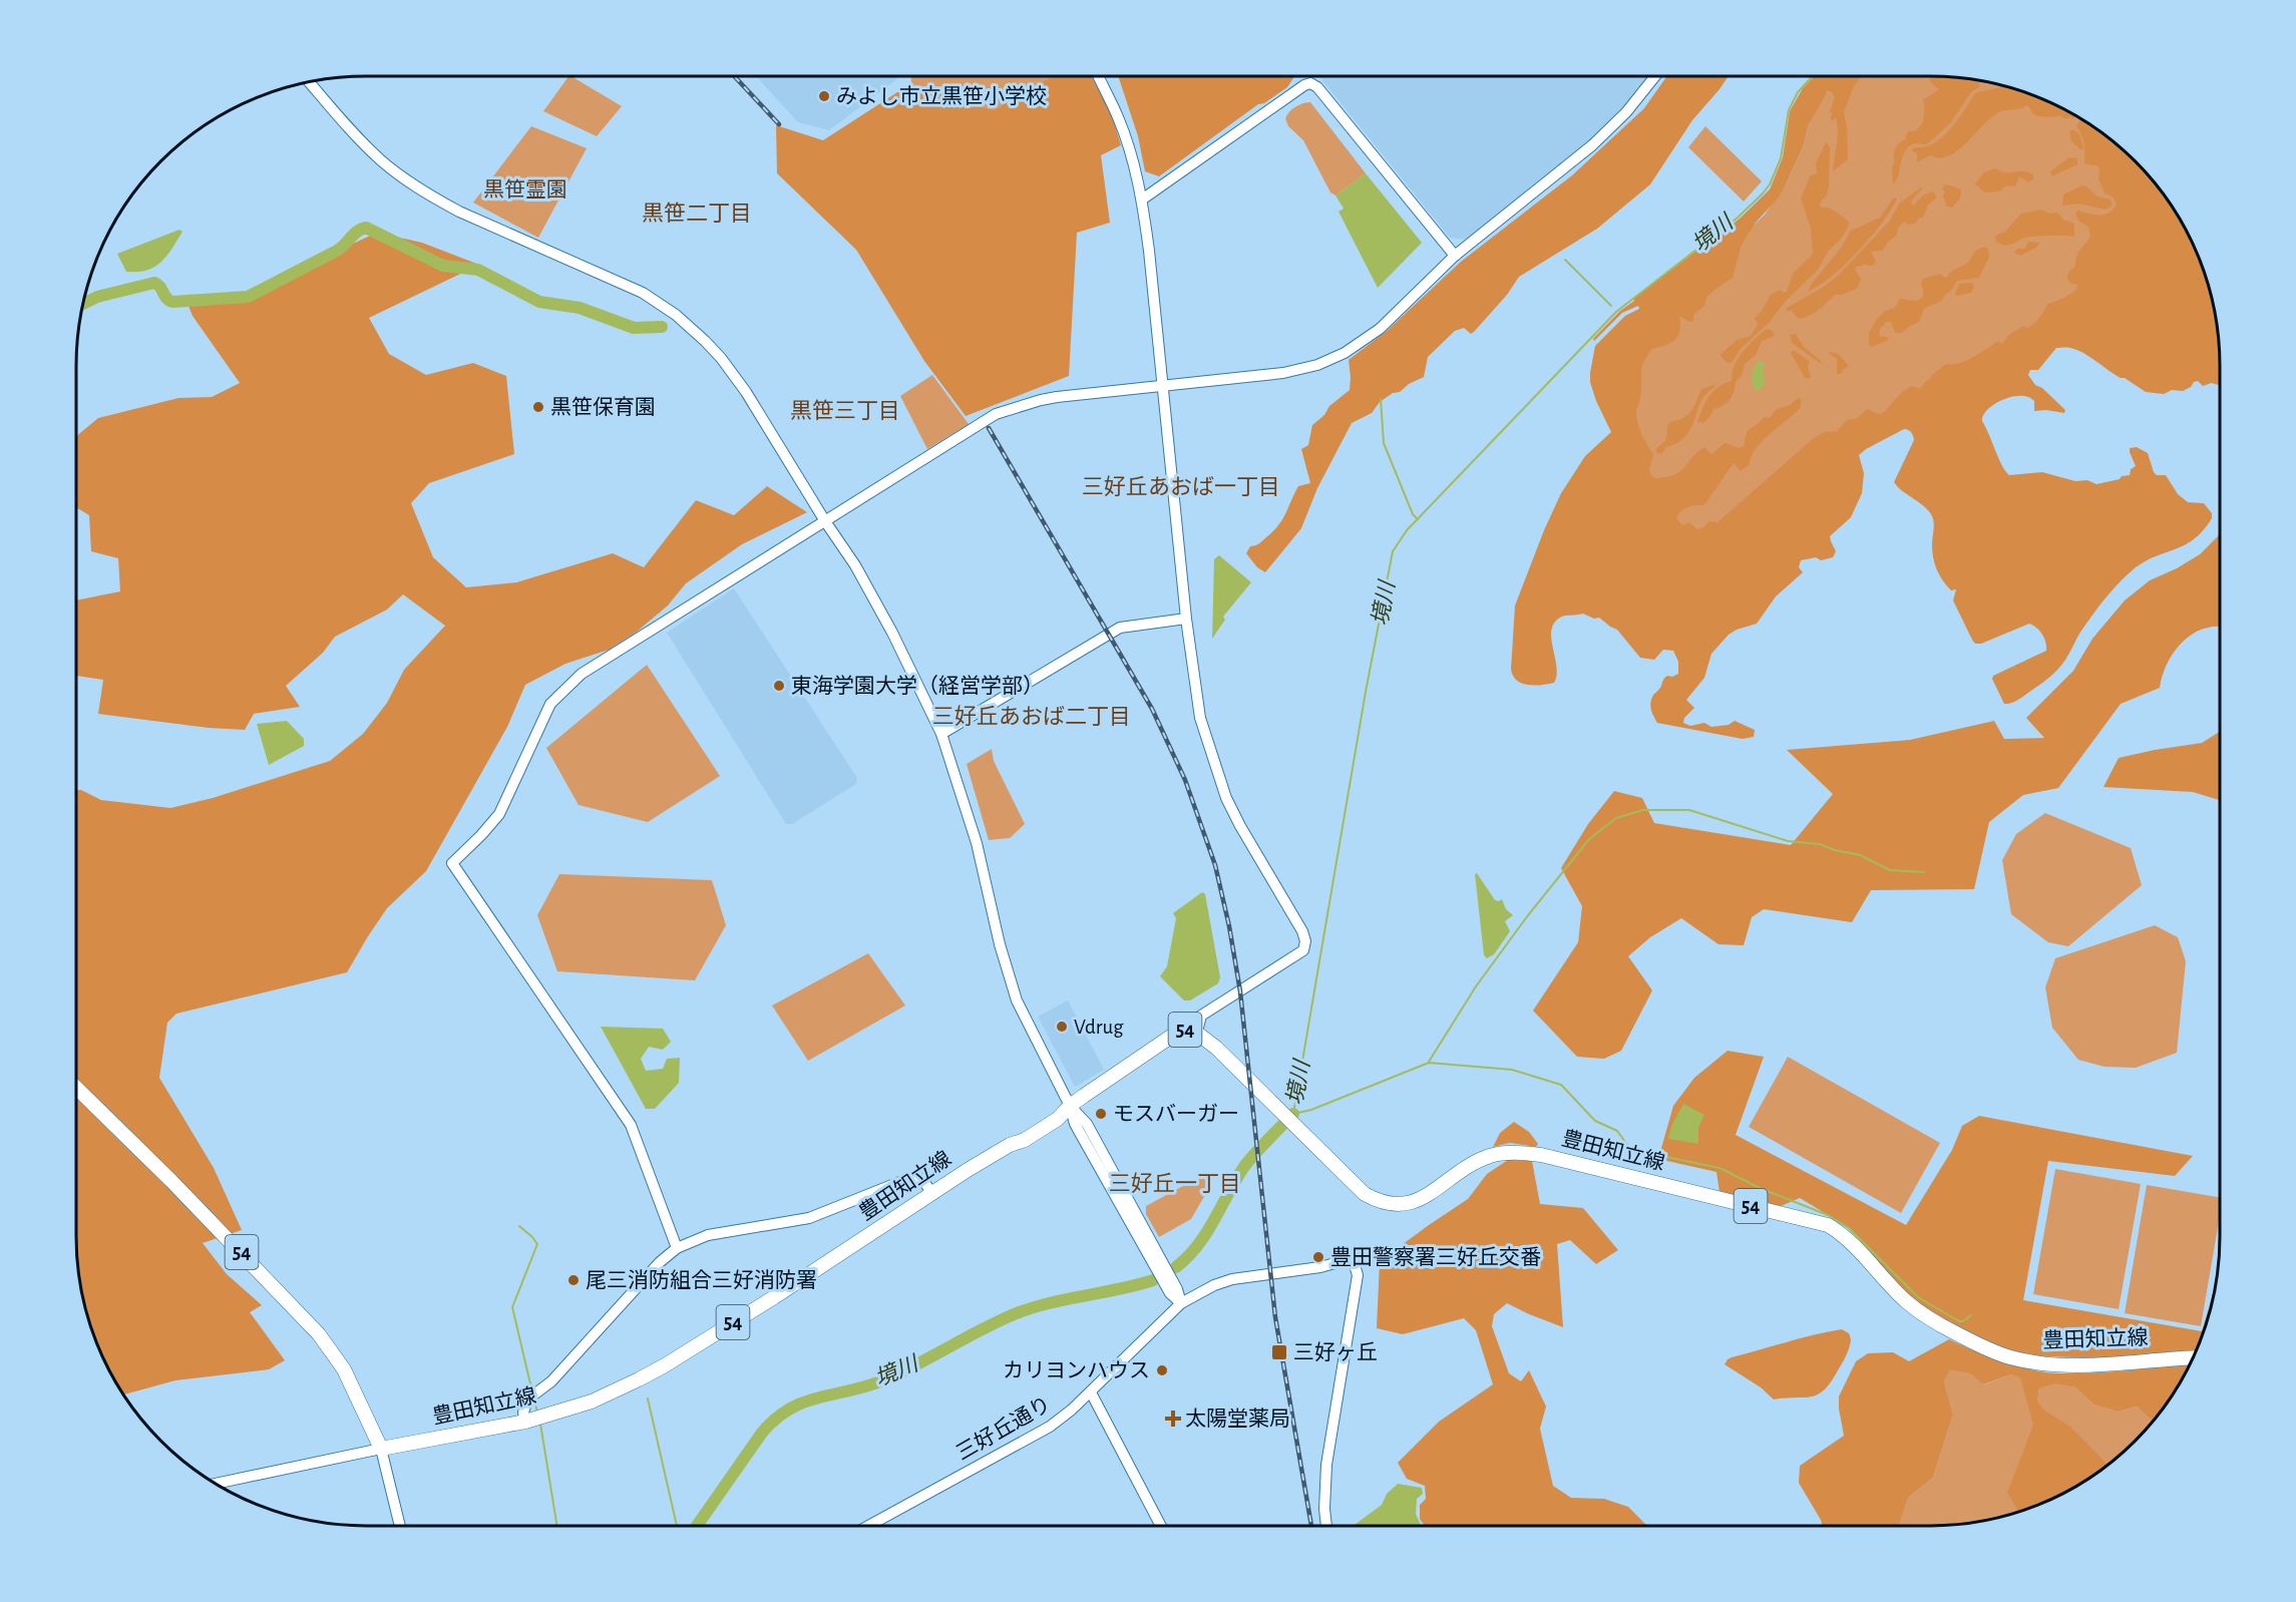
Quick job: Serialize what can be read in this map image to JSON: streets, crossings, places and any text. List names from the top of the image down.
{
  "streets": {
    "main road": ["54", "豊田知立線"],
    "street": ["三好丘通り"]
  },
  "crossings": [
    ["54", "豊田知立線"]
  ],
  "districts": [
    "黒笹二丁目",
    "黒笹三丁目",
    "三好丘あおば一丁目",
    "三好丘あおば二丁目",
    "三好丘一丁目"
  ],
  "water": ["境川"],
  "parks": ["黒笹霊園"],
  "places": {
    "other": [
      "みよし市立黒笹小学校",
      "黒笹保育園",
      "東海学園大学（経営学部）",
      "Vdrug",
      "モスバーガー",
      "豊田警察署三好丘交番",
      "尾三消防組合三好消防署",
      "カリヨンハウス"
    ],
    "transit": ["三好ヶ丘"],
    "health": ["太陽堂薬局"]
  }
}
